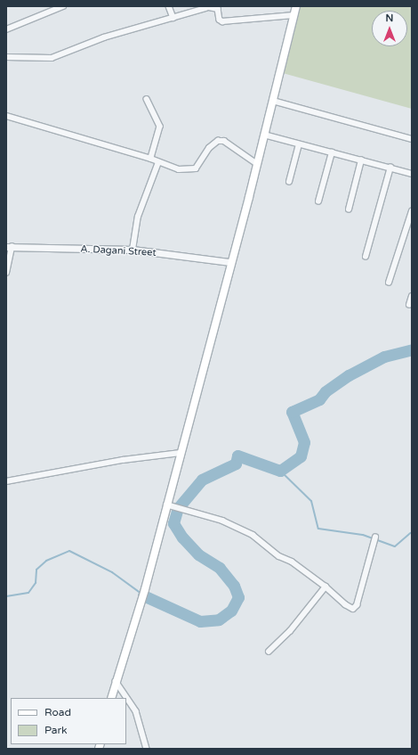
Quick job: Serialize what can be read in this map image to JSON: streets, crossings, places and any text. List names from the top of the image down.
{
  "streets": {
    "street": ["A. Dagani Street"]
  },
  "legend": ["Road", "Park"],
  "north": "top"
}
